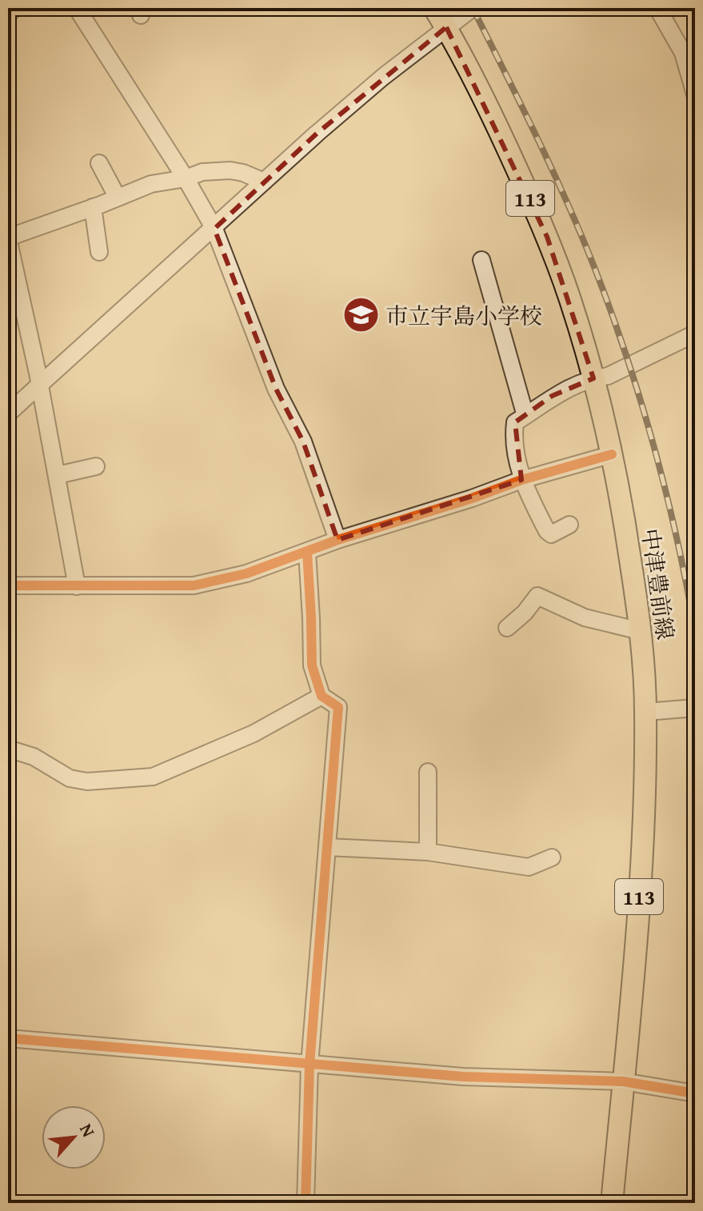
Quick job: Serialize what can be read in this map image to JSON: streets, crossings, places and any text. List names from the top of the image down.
{
  "streets": {
    "main road": ["113", "中津豊前線"]
  },
  "places": {
    "school or university": ["市立宇島小学校"]
  },
  "north": "top right"
}
